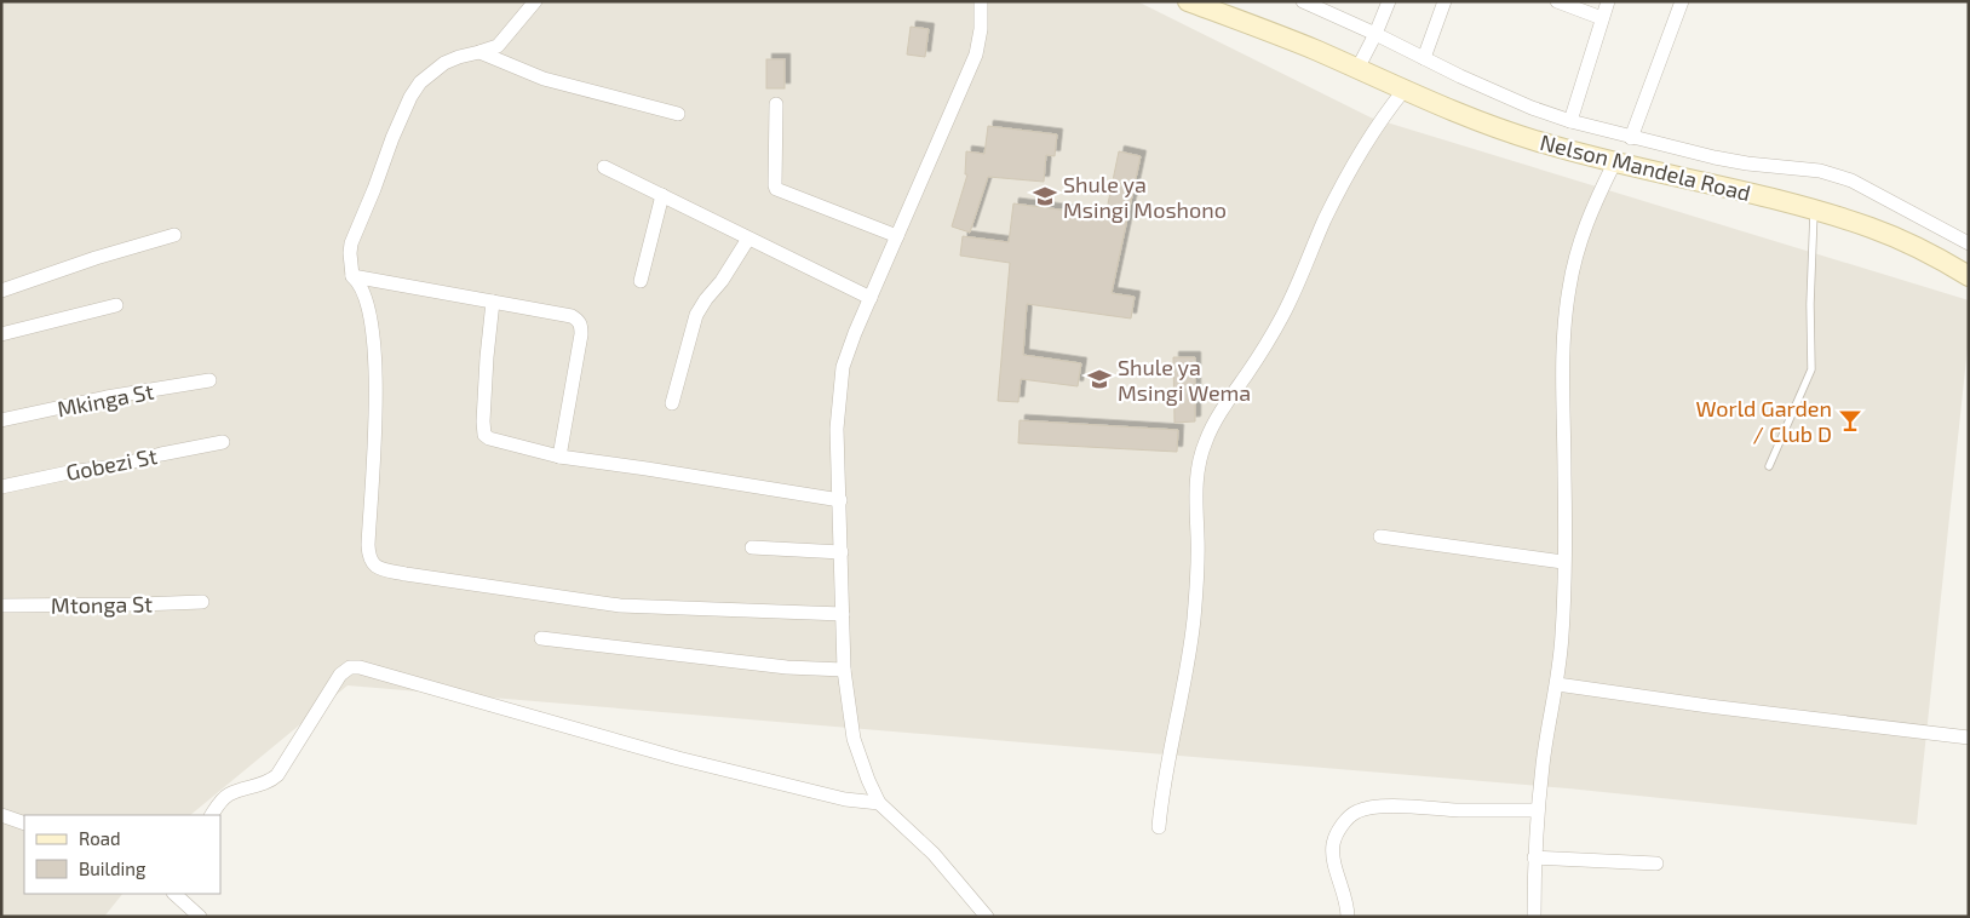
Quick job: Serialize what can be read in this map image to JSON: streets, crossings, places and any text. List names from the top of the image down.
{
  "streets": {
    "main road": ["Nelson Mandela Road"],
    "street": ["Mkinga St", "Gobezi St", "Mtonga St"]
  },
  "places": {
    "school or university": ["Shule ya Msingi Moshono", "Shule ya Msingi Wema"],
    "bar": ["World Garden / Club D"]
  },
  "legend": ["Road", "Building"]
}
